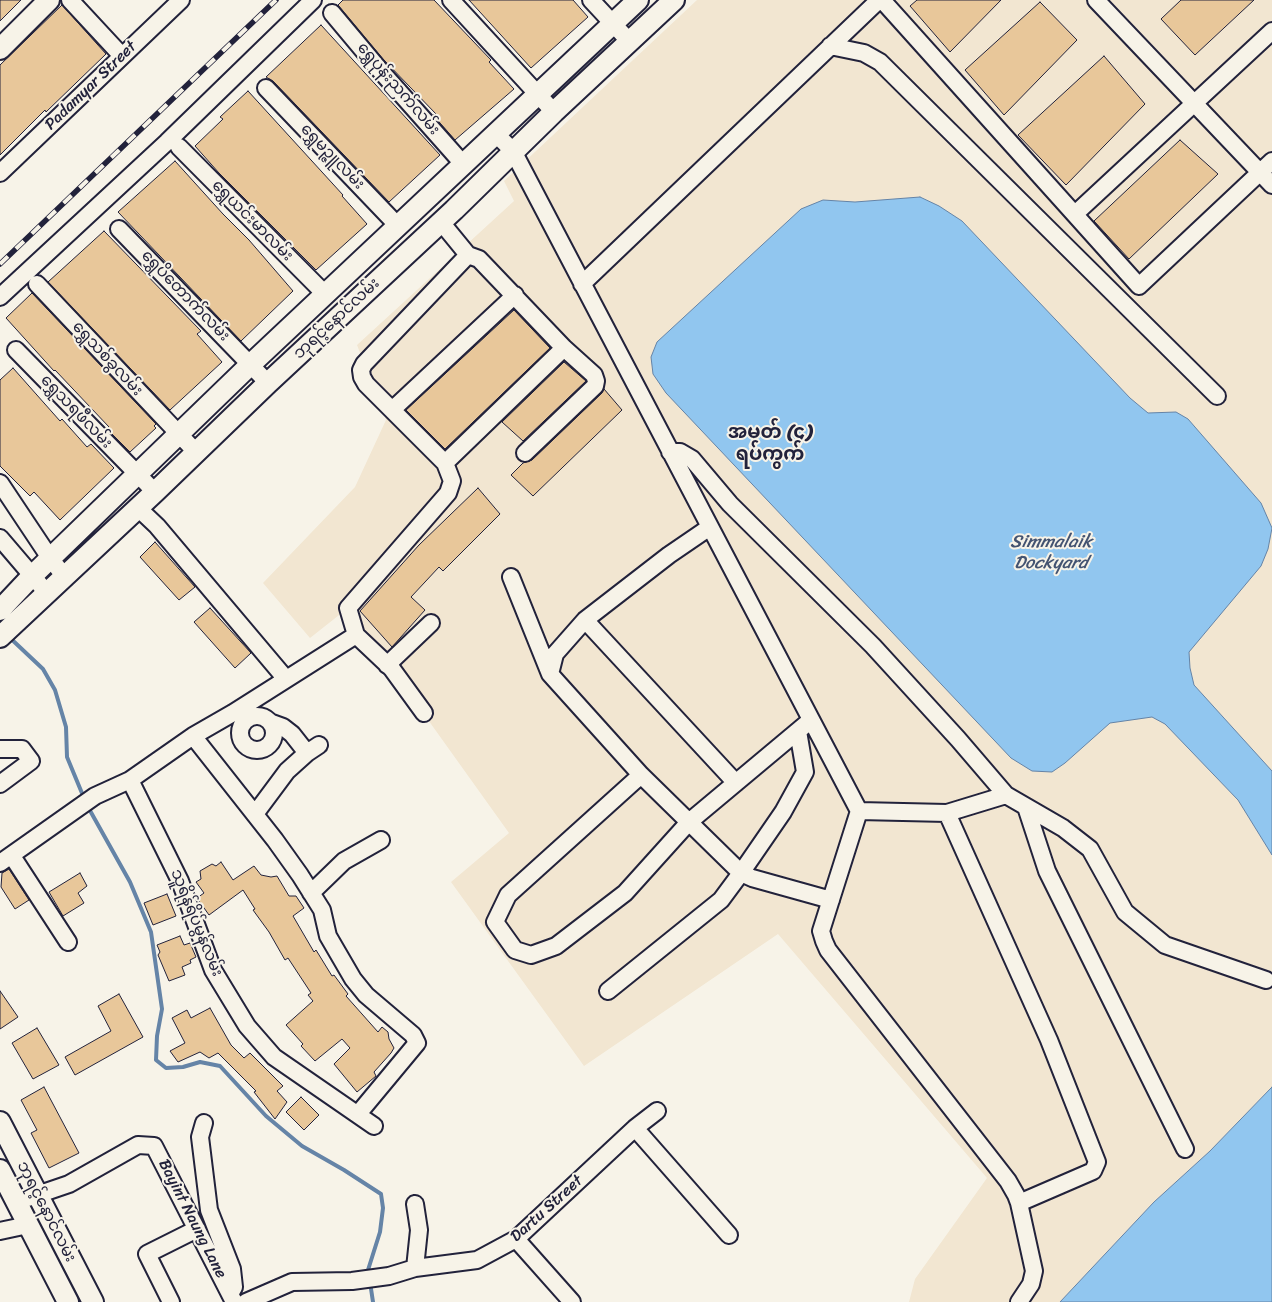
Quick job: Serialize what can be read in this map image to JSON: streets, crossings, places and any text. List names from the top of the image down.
{
  "streets": {
    "main road": ["ဘုရင့်နောင်လမ်း"],
    "street": [
      "Padamyar Street",
      "ရွှေပုန်းညက်လမ်း",
      "ရွှေမဉ္ဇူလမ်း",
      "ရွှေယင်းမာလမ်း",
      "ရွှေပိတောက်လမ်း",
      "ရွှေသစ်ခွလမ်း",
      "ရွှေသရဖီလမ်း",
      "သူရိန်ရိပ်မွန်လမ်း",
      "Dartu Street",
      "Bayint Naung Lane"
    ]
  },
  "crossings": [
    ["ရွှေပုန်းညက်လမ်း", "ဘုရင့်နောင်လမ်း"],
    ["ရွှေမဉ္ဇူလမ်း", "ဘုရင့်နောင်လမ်း"],
    ["ရွှေယင်းမာလမ်း", "ဘုရင့်နောင်လမ်း"],
    ["ရွှေပိတောက်လမ်း", "ဘုရင့်နောင်လမ်း"],
    ["ဘုရင့်နောင်လမ်း", "ရွှေသစ်ခွလမ်း"],
    ["ဘုရင့်နောင်လမ်း", "ရွှေသရဖီလမ်း"],
    ["ဘုရင့်နောင်လမ်း", "Bayint Naung Lane"]
  ],
  "districts": ["အမှတ် (၄) ရပ်ကွက်"],
  "water": ["Simmalaik Dockyard"]
}
